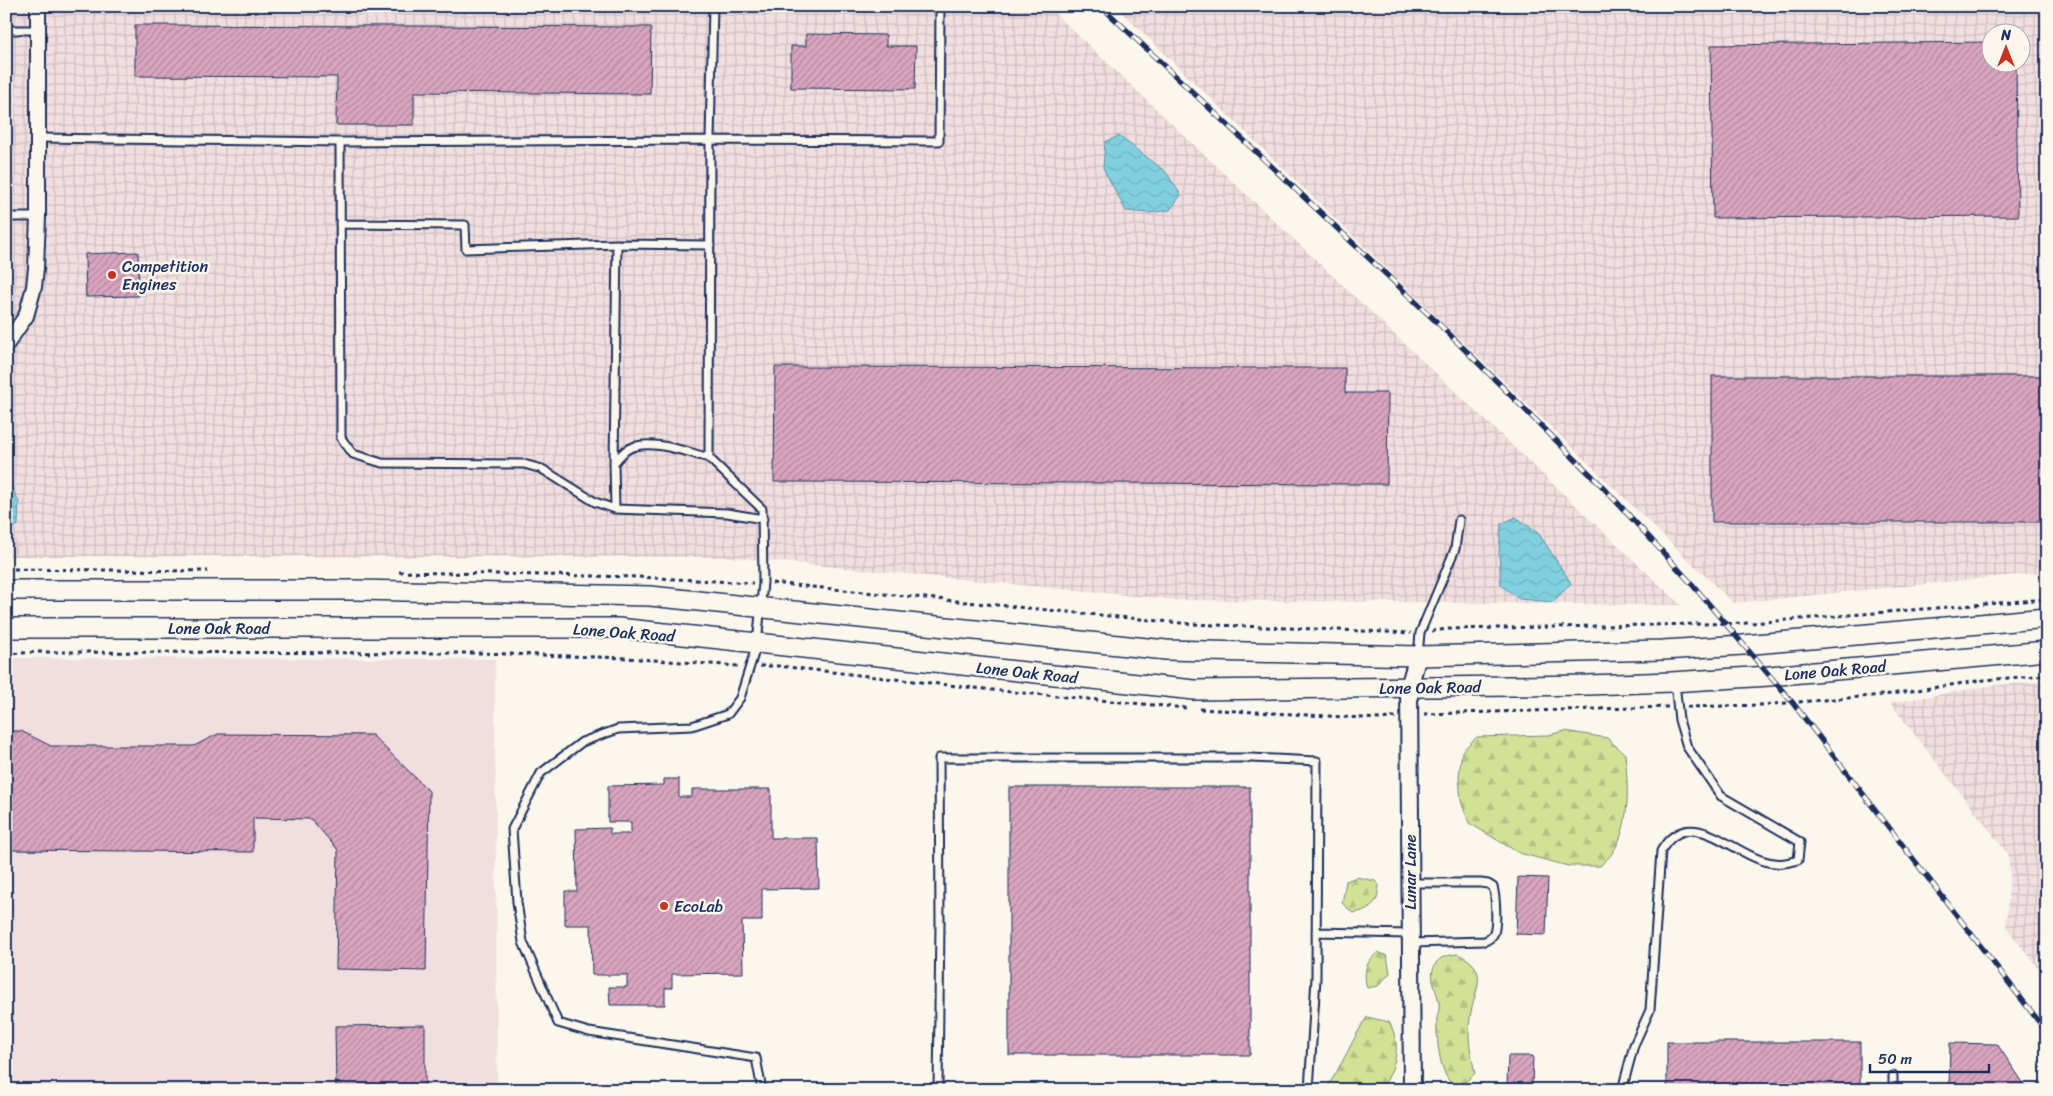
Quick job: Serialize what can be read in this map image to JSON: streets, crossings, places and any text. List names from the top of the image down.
{
  "streets": {
    "main road": ["Lone Oak Road"],
    "street": ["Lunar Lane"]
  },
  "crossings": [
    ["Lone Oak Road", "Lunar Lane"]
  ],
  "places": ["Competition Engines", "EcoLab"],
  "scale_bar": "50 m",
  "north": "top"
}
